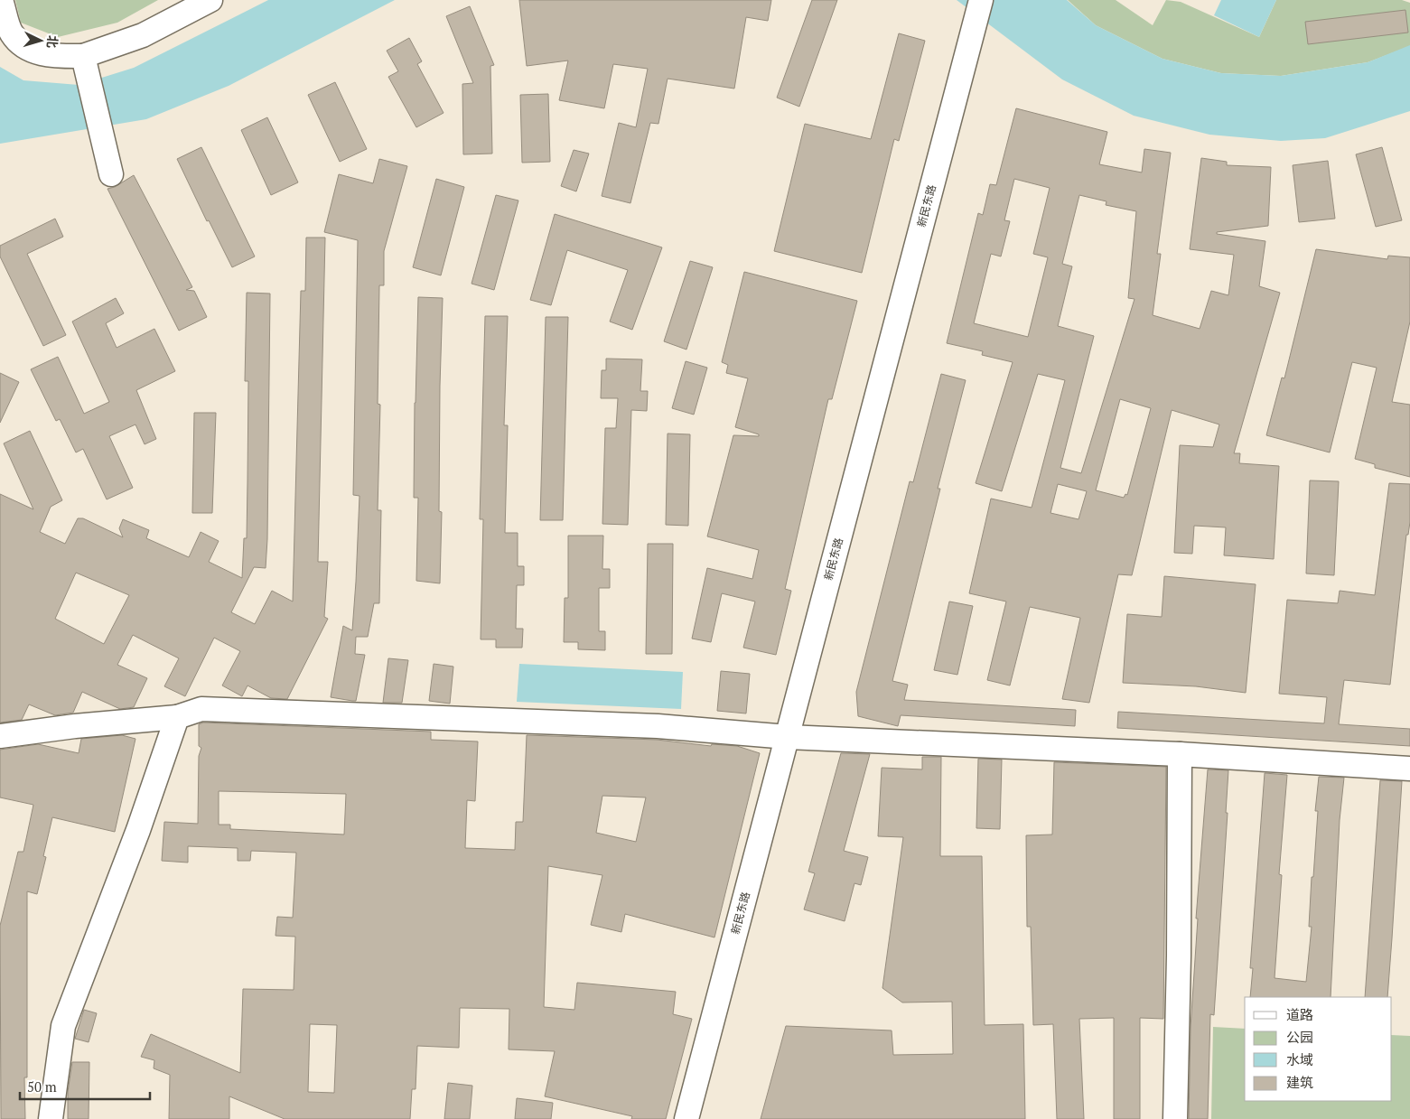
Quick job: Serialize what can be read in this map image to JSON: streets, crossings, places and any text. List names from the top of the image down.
{
  "streets": {
    "street": ["新民东路"]
  },
  "legend": [
    "道路",
    "公园",
    "水域",
    "建筑"
  ],
  "scale_bar": "50 m",
  "north": "right"
}
